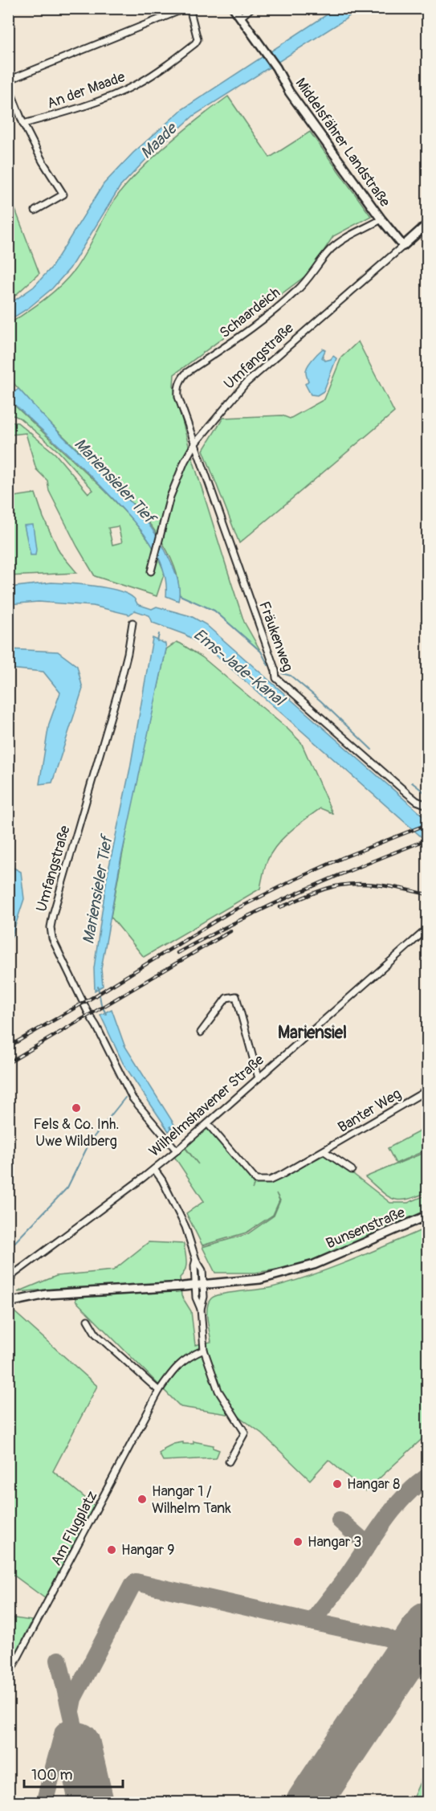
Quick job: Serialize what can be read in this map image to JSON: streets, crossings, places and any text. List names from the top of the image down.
{
  "streets": {
    "street": [
      "An der Maade",
      "Middelsfährer Landstraße",
      "Schaardeich",
      "Umfangstraße",
      "Fräukenweg",
      "Wilhelmshavener Straße",
      "Banter Weg",
      "Bunsenstraße",
      "Am Flugplatz"
    ]
  },
  "crossings": [
    ["Middelsfährer Landstraße", "Schaardeich"],
    ["Middelsfährer Landstraße", "Umfangstraße"],
    ["Schaardeich", "Umfangstraße"],
    ["Schaardeich", "Fräukenweg"],
    ["Umfangstraße", "Fräukenweg"],
    ["Umfangstraße", "Wilhelmshavener Straße"],
    ["Wilhelmshavener Straße", "Banter Weg"],
    ["Wilhelmshavener Straße", "Bunsenstraße"]
  ],
  "districts": ["Mariensiel"],
  "water": ["Maade", "Mariensieler Tief", "Ems-Jade-Kanal"],
  "places": [
    "Fels & Co. Inh. Uwe Wildberg",
    "Hangar 8",
    "Hangar 1 / Wilhelm Tank",
    "Hangar 3",
    "Hangar 9"
  ],
  "scale_bar": "100 m"
}
